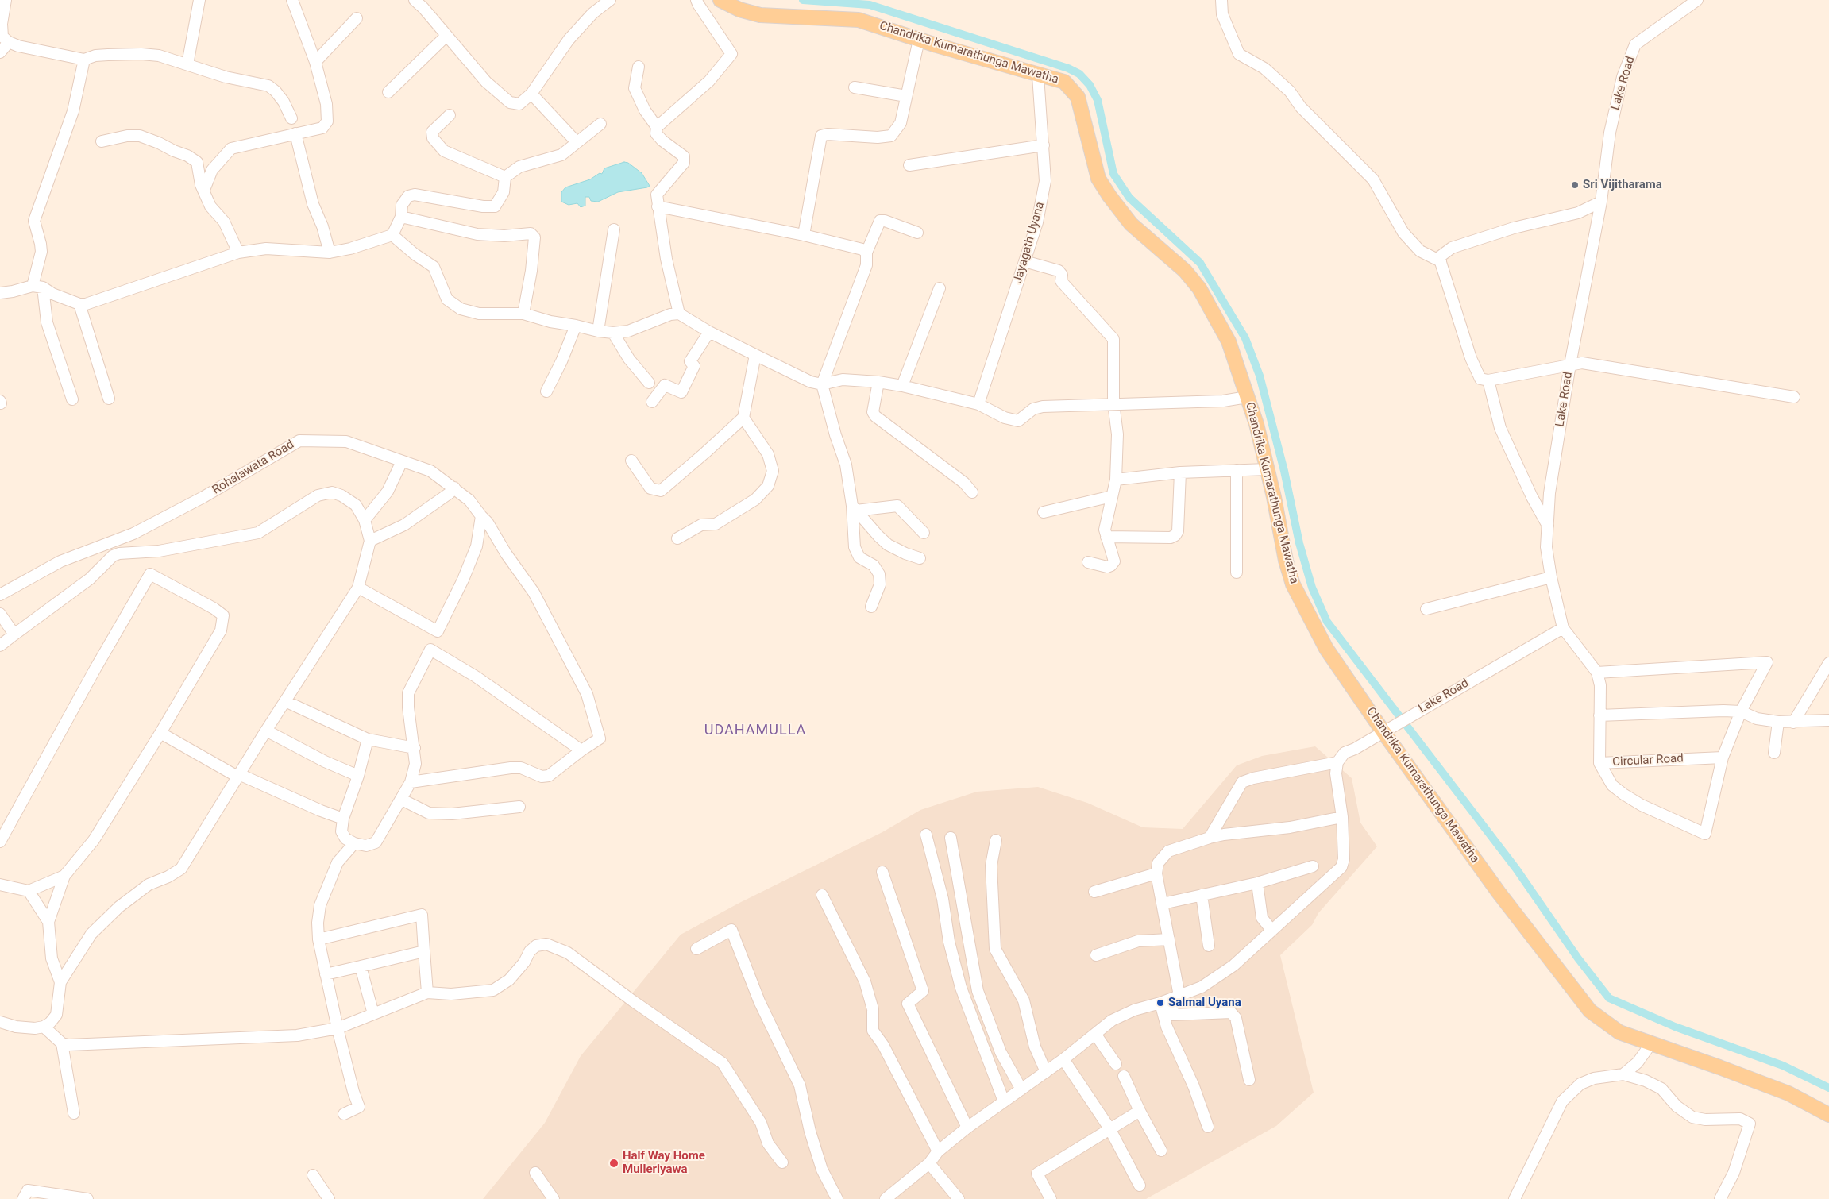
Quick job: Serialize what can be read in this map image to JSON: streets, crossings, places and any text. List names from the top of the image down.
{
  "streets": {
    "main road": ["Chandrika Kumarathunga Mawatha"],
    "street": [
      "Lake Road",
      "Jayagath Uyana",
      "Rohalawata Road",
      "Circular Road"
    ]
  },
  "crossings": [
    ["Chandrika Kumarathunga Mawatha", "Lake Road"],
    ["Chandrika Kumarathunga Mawatha", "Jayagath Uyana"],
    ["Lake Road", "Circular Road"]
  ],
  "districts": ["UDAHAMULLA"],
  "places": ["Sri Vijitharama", "Salmal Uyana", "Half Way Home Mulleriyawa"]
}
